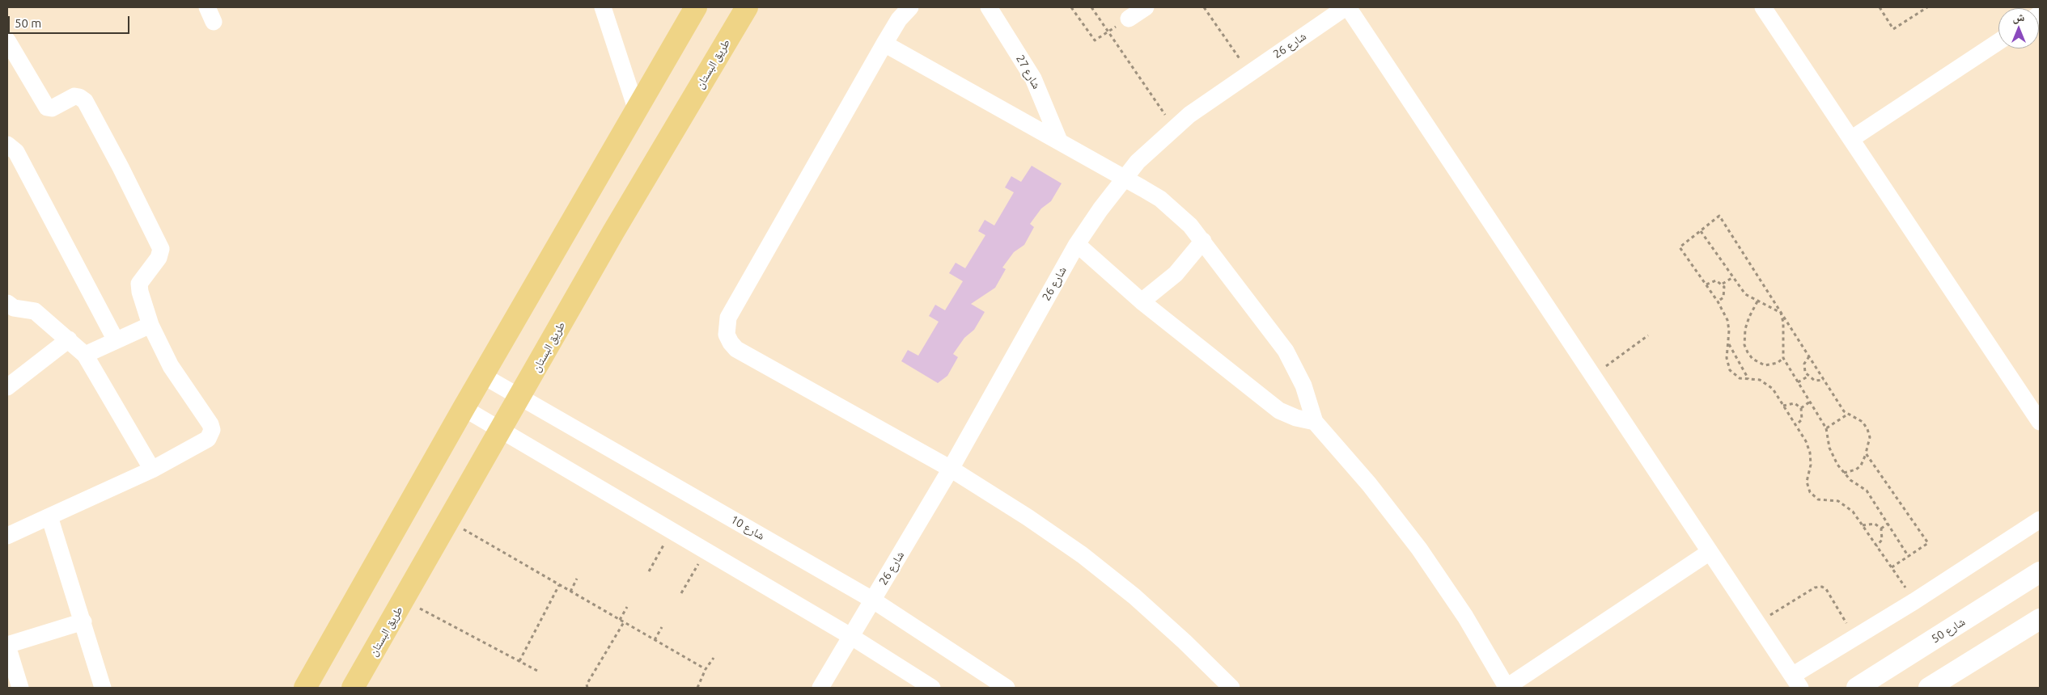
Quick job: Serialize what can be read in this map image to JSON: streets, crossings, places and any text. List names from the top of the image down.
{
  "streets": {
    "main road": ["طريق البستان"],
    "street": [
      "شارع 26",
      "شارع 27",
      "شارع 10",
      "شارع 50"
    ]
  },
  "crossings": [
    ["شارع 26", "شارع 10"],
    ["طريق البستان", "شارع 10"]
  ],
  "scale_bar": "50 m",
  "north": "top"
}
